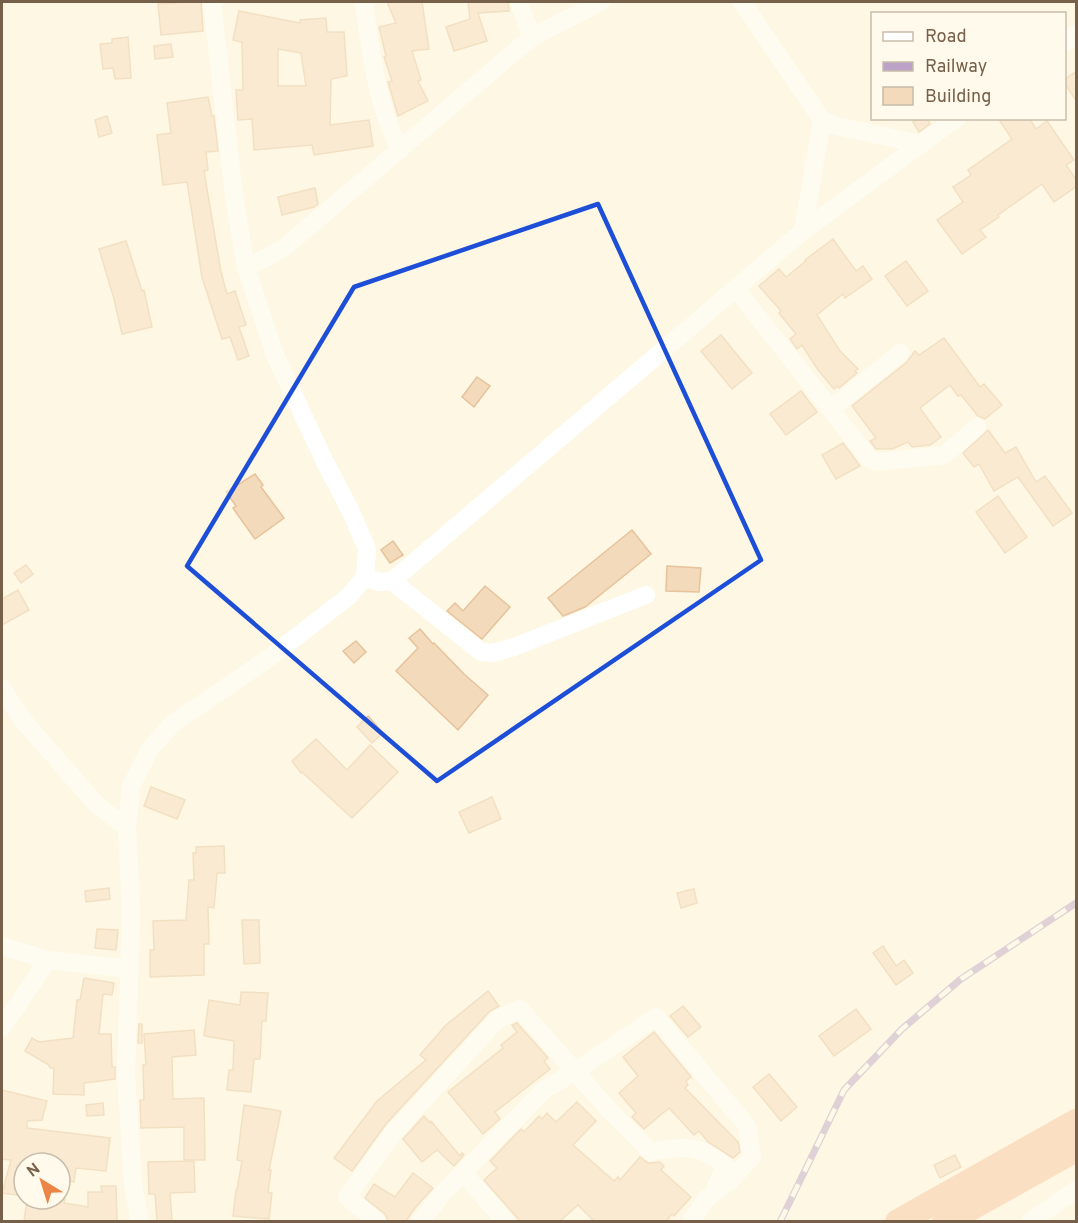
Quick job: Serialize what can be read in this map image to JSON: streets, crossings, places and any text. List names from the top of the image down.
{
  "legend": ["Road", "Railway", "Building"],
  "north": "top left"
}
